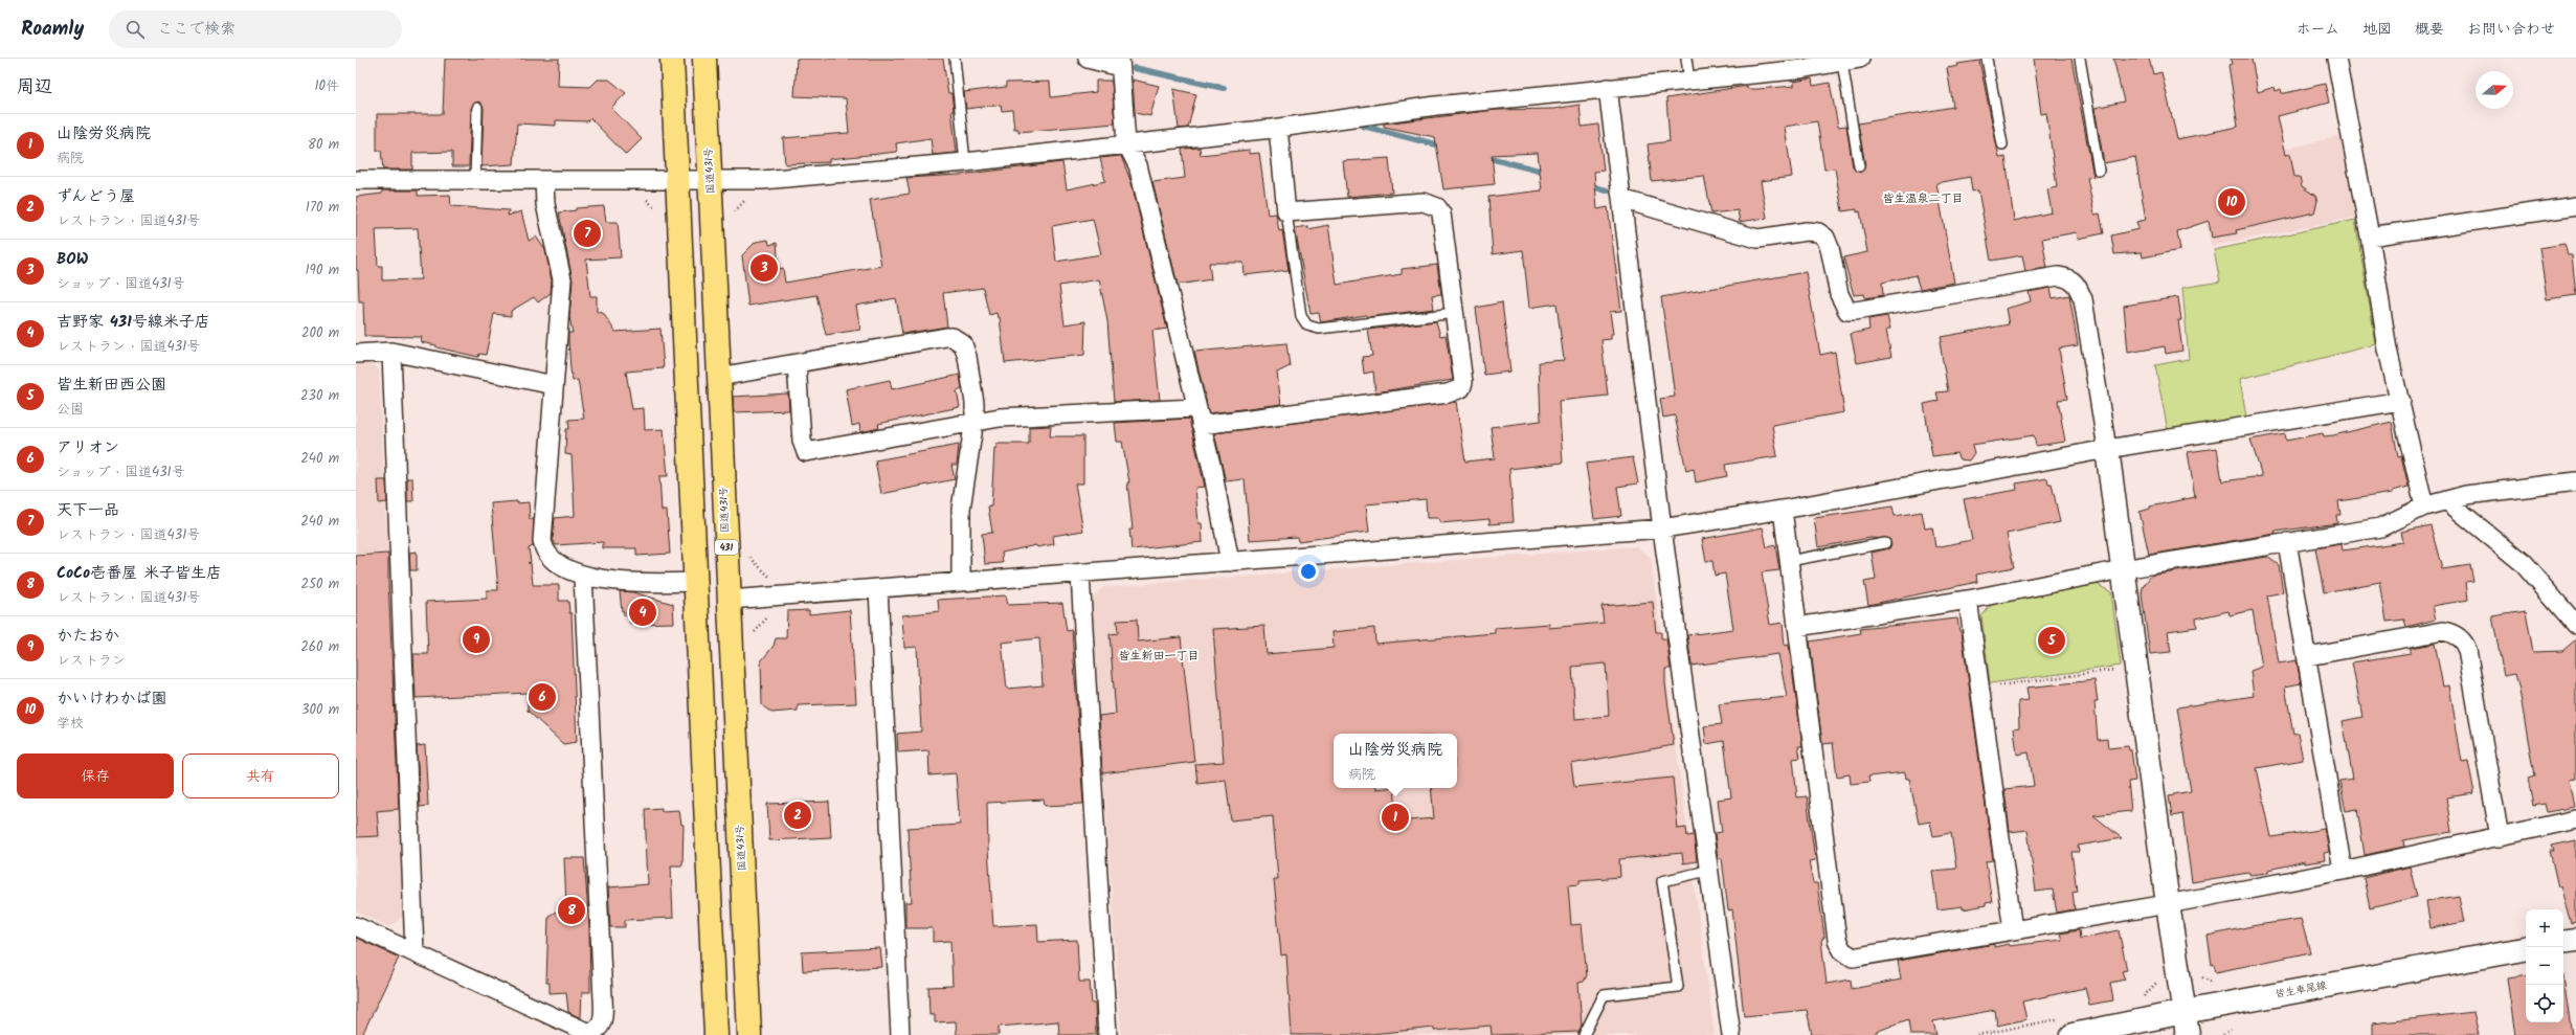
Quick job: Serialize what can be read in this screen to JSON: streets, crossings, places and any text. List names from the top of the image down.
{
  "streets": {
    "highway": ["国道431号", "431"],
    "street": ["皆生車尾線"]
  },
  "districts": ["皆生温泉二丁目", "皆生新田一丁目"],
  "north": "right",
  "page": {
    "header": "Roamly",
    "search": "ここで検索",
    "nav": [
      "ホーム",
      "地図",
      "概要",
      "お問い合わせ"
    ],
    "heading": ["周辺", "10件"],
    "list": [
      {
        "mark": "1",
        "name": "山陰労災病院",
        "note": "病院",
        "value": "80 m"
      },
      {
        "mark": "2",
        "name": "ずんどう屋",
        "note": "レストラン · 国道431号",
        "value": "170 m"
      },
      {
        "mark": "3",
        "name": "BOW",
        "note": "ショップ · 国道431号",
        "value": "190 m"
      },
      {
        "mark": "4",
        "name": "吉野家 431号線米子店",
        "note": "レストラン · 国道431号",
        "value": "200 m"
      },
      {
        "mark": "5",
        "name": "皆生新田西公園",
        "note": "公園",
        "value": "230 m"
      },
      {
        "mark": "6",
        "name": "アリオン",
        "note": "ショップ · 国道431号",
        "value": "240 m"
      },
      {
        "mark": "7",
        "name": "天下一品",
        "note": "レストラン · 国道431号",
        "value": "240 m"
      },
      {
        "mark": "8",
        "name": "CoCo壱番屋 米子皆生店",
        "note": "レストラン · 国道431号",
        "value": "250 m"
      },
      {
        "mark": "9",
        "name": "かたおか",
        "note": "レストラン",
        "value": "260 m"
      },
      {
        "mark": "10",
        "name": "かいけわかば園",
        "note": "学校",
        "value": "300 m"
      }
    ],
    "pins": [
      "10",
      "7",
      "3",
      "4",
      "9",
      "5",
      "6",
      "2",
      "1",
      "8"
    ],
    "popup": ["山陰労災病院", "病院"],
    "buttons": ["保存", "共有"],
    "map_buttons": ["+", "−"]
  }
}
